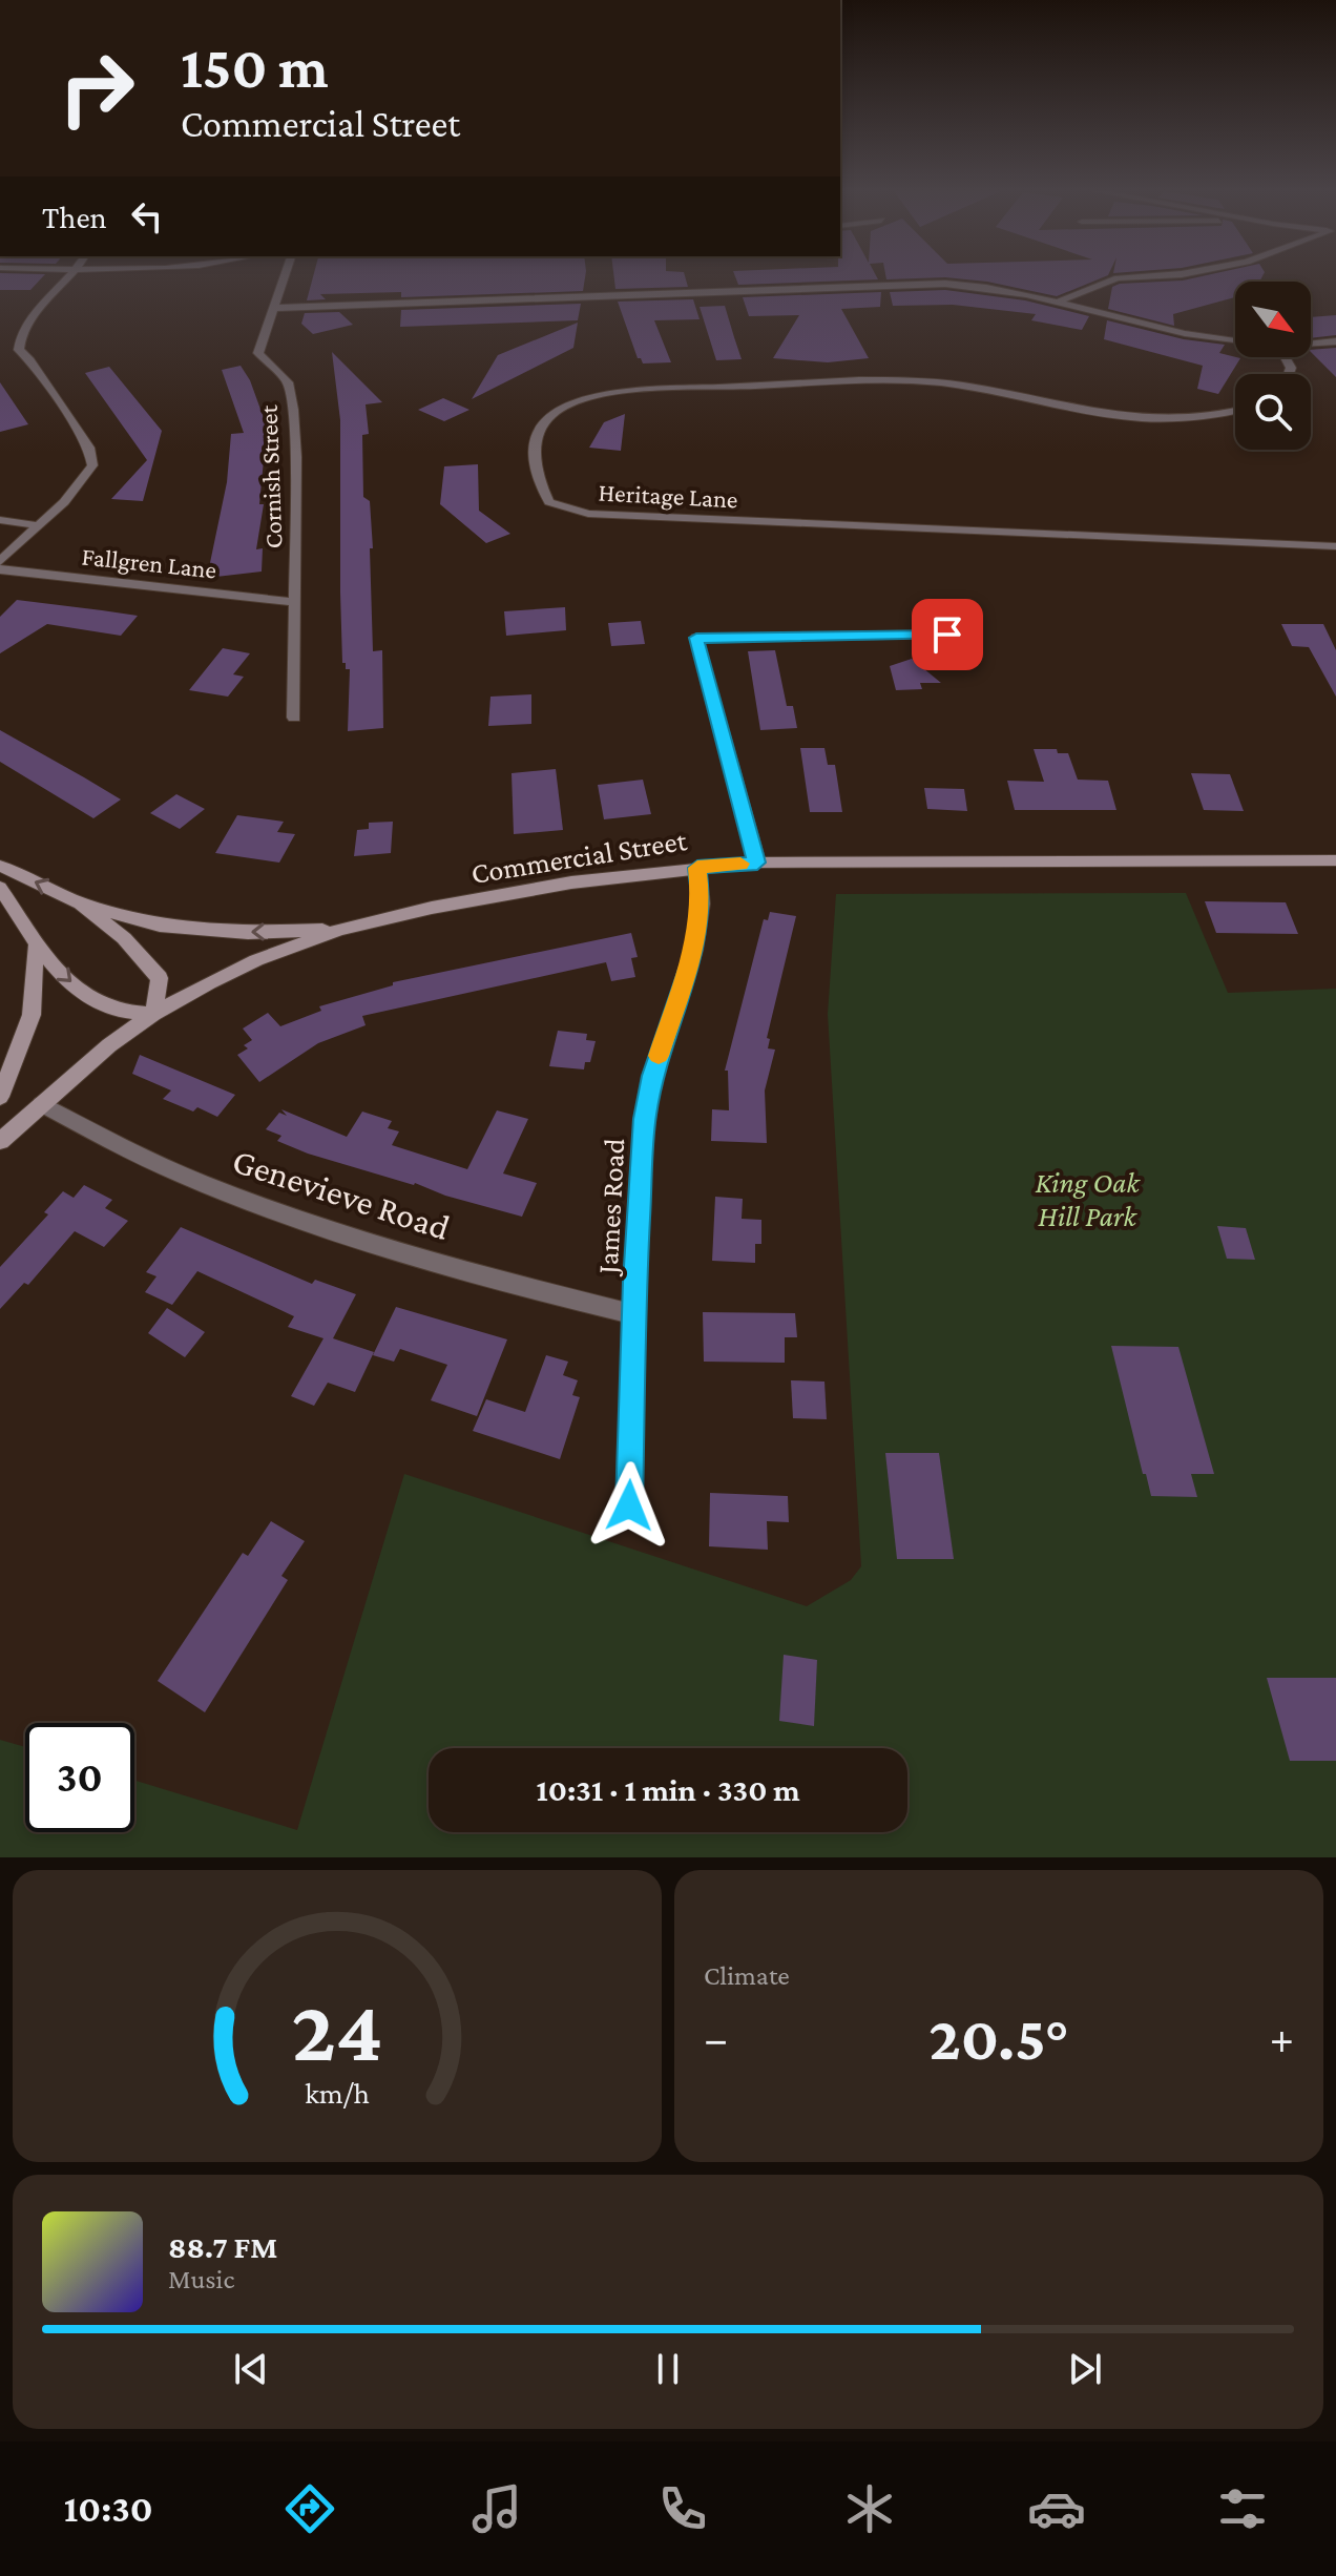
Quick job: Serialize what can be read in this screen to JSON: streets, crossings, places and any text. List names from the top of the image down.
{
  "streets": {
    "main road": ["Commercial Street"],
    "street": [
      "Cornish Street",
      "Heritage Lane",
      "Fallgren Lane",
      "Genevieve Road",
      "James Road"
    ]
  },
  "crossings": [
    ["Cornish Street", "Fallgren Lane"],
    ["Commercial Street", "Genevieve Road"],
    ["Commercial Street", "James Road"],
    ["Genevieve Road", "James Road"]
  ],
  "parks": ["King Oak Hill Park"],
  "north": "bottom right",
  "page": {
    "turn": ["150 m", "Commercial Street"],
    "then": "Then",
    "limit": "30",
    "trip": "10:31 · 1 min · 330 m",
    "tile": "Climate",
    "heat": ["−", "20.5°", "+"],
    "song": ["88.7 FM", "Music"],
    "tabs": "10:30",
    "gauge": ["24", "km/h"]
  }
}
